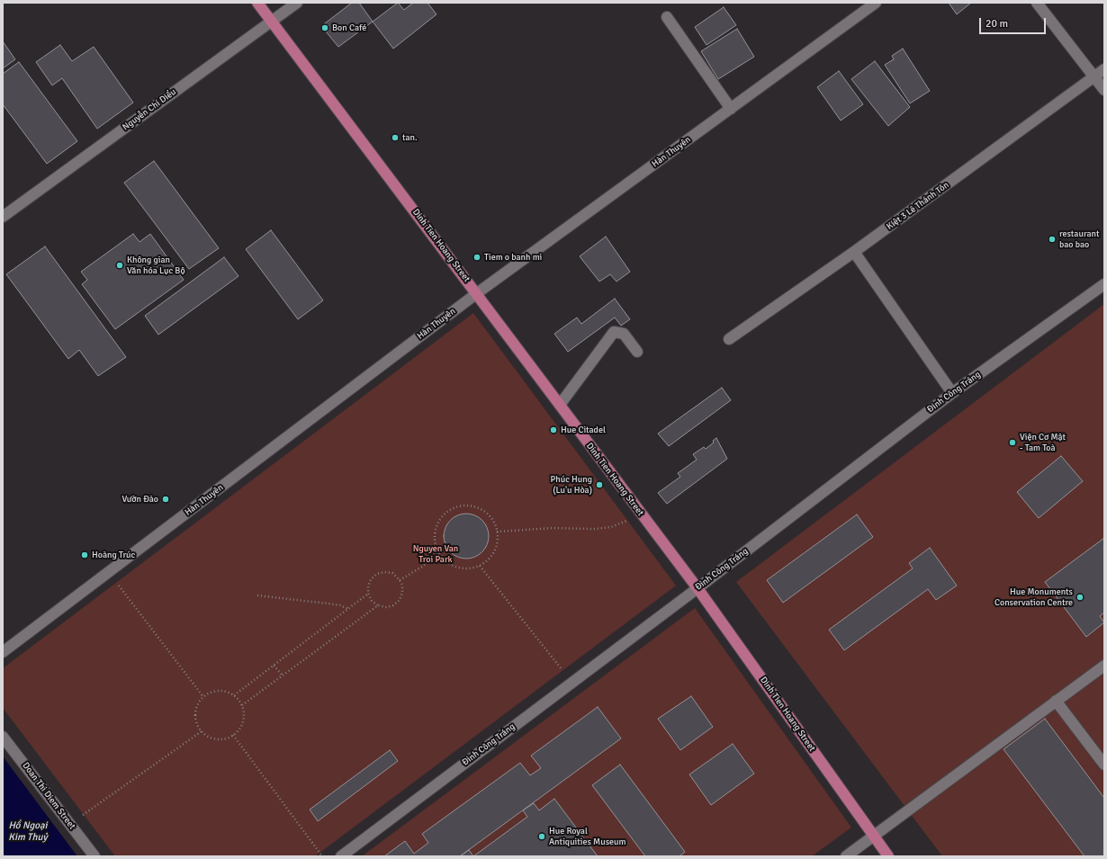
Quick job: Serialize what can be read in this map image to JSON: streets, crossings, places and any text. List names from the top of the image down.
{
  "streets": {
    "main road": ["Dinh Tien Hoang Street"],
    "street": [
      "Nguyễn Chí Diểu",
      "Hàn Thuyên",
      "Kiệt 3 Lê Thánh Tôn",
      "Đinh Công Tráng",
      "Doan Thi Diem Street"
    ]
  },
  "crossings": [
    ["Nguyễn Chí Diểu", "Dinh Tien Hoang Street"],
    ["Hàn Thuyên", "Dinh Tien Hoang Street"],
    ["Dinh Tien Hoang Street", "Đinh Công Tráng"]
  ],
  "water": ["Hồ Ngoại Kim Thuỷ"],
  "parks": ["Nguyen Van Troi Park"],
  "places": [
    "Bon Café",
    "tan.",
    "restaurant bao bao",
    "Tiem o banh mi",
    "Không gian Văn hóa Lục Bộ",
    "Hue Citadel",
    "Viện Cơ Mật - Tam Toà",
    "Phúc Hung (Lu'u Hòa)",
    "Vườn Đào",
    "Hoàng Trúc",
    "Hue Monuments Conservation Centre",
    "Hue Royal Antiquities Museum"
  ],
  "scale_bar": "20 m"
}
